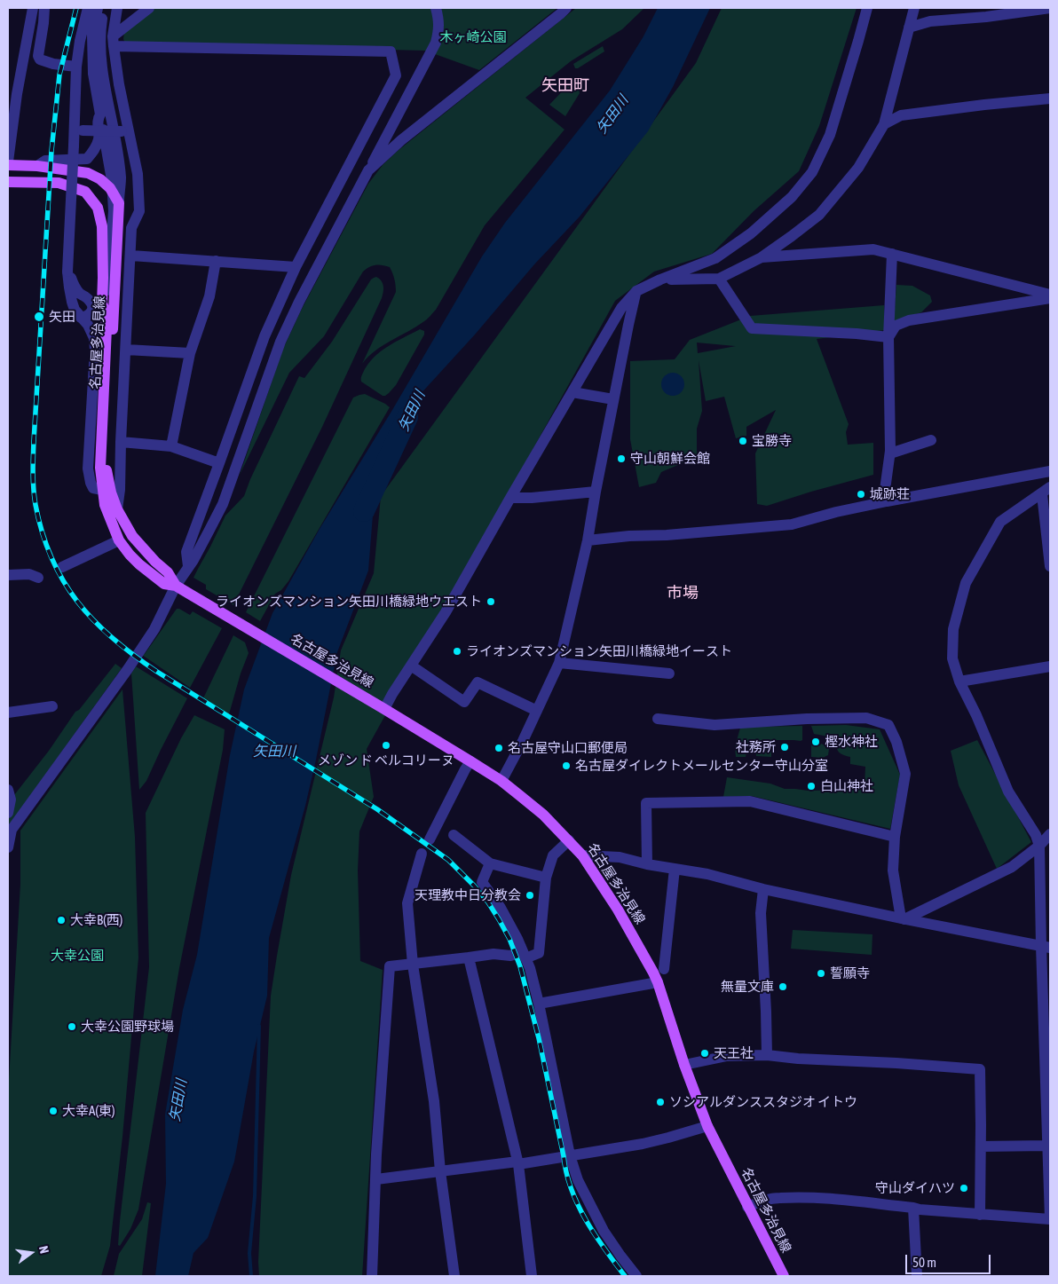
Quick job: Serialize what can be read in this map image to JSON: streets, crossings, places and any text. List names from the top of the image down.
{
  "streets": {
    "main road": ["名古屋多治見線"]
  },
  "districts": ["矢田町", "市場"],
  "water": ["矢田川"],
  "parks": ["木ヶ崎公園", "大幸公園"],
  "places": [
    "矢田",
    "宝勝寺",
    "守山朝鮮会館",
    "城跡荘",
    "ライオンズマンション矢田川橋緑地ウエスト",
    "ライオンズマンション矢田川橋緑地イースト",
    "樫水神社",
    "メゾン ド ベルコリーヌ",
    "社務所",
    "名古屋守山口郵便局",
    "名古屋ダイレクトメールセンター守山分室",
    "白山神社",
    "天理教中日分教会",
    "大幸B(西)",
    "誓願寺",
    "無量文庫",
    "大幸公園野球場",
    "天王社",
    "ソシアルダンススタジオ イトウ",
    "大幸A(東)",
    "守山ダイハツ"
  ],
  "scale_bar": "50 m",
  "north": "right"
}
